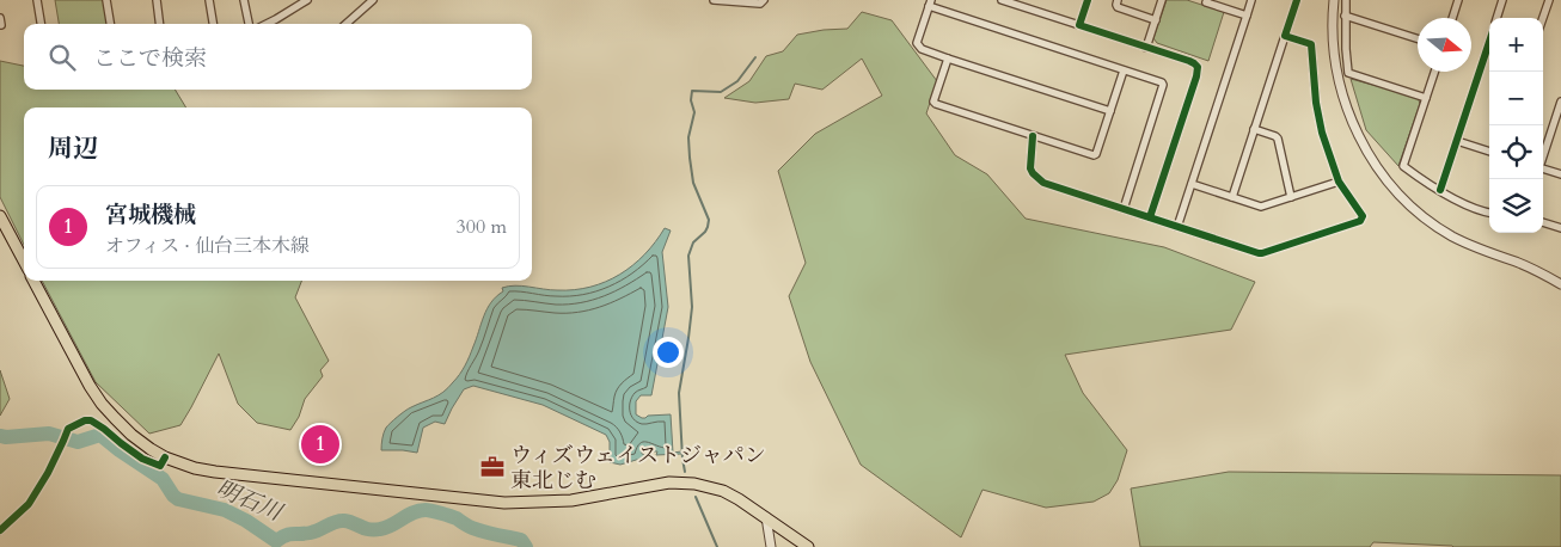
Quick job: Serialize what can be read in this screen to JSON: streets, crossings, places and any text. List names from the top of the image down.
{
  "water": ["明石川"],
  "places": {
    "office": ["ウィズウェイストジャパン 東北じむ"]
  },
  "north": "right",
  "page": {
    "map_buttons": ["+", "−"],
    "search": "ここで検索",
    "heading": "周辺",
    "list": [
      {
        "mark": "1",
        "name": "宮城機械",
        "note": "オフィス · 仙台三本木線",
        "value": "300 m"
      }
    ],
    "pins": "1"
  }
}
